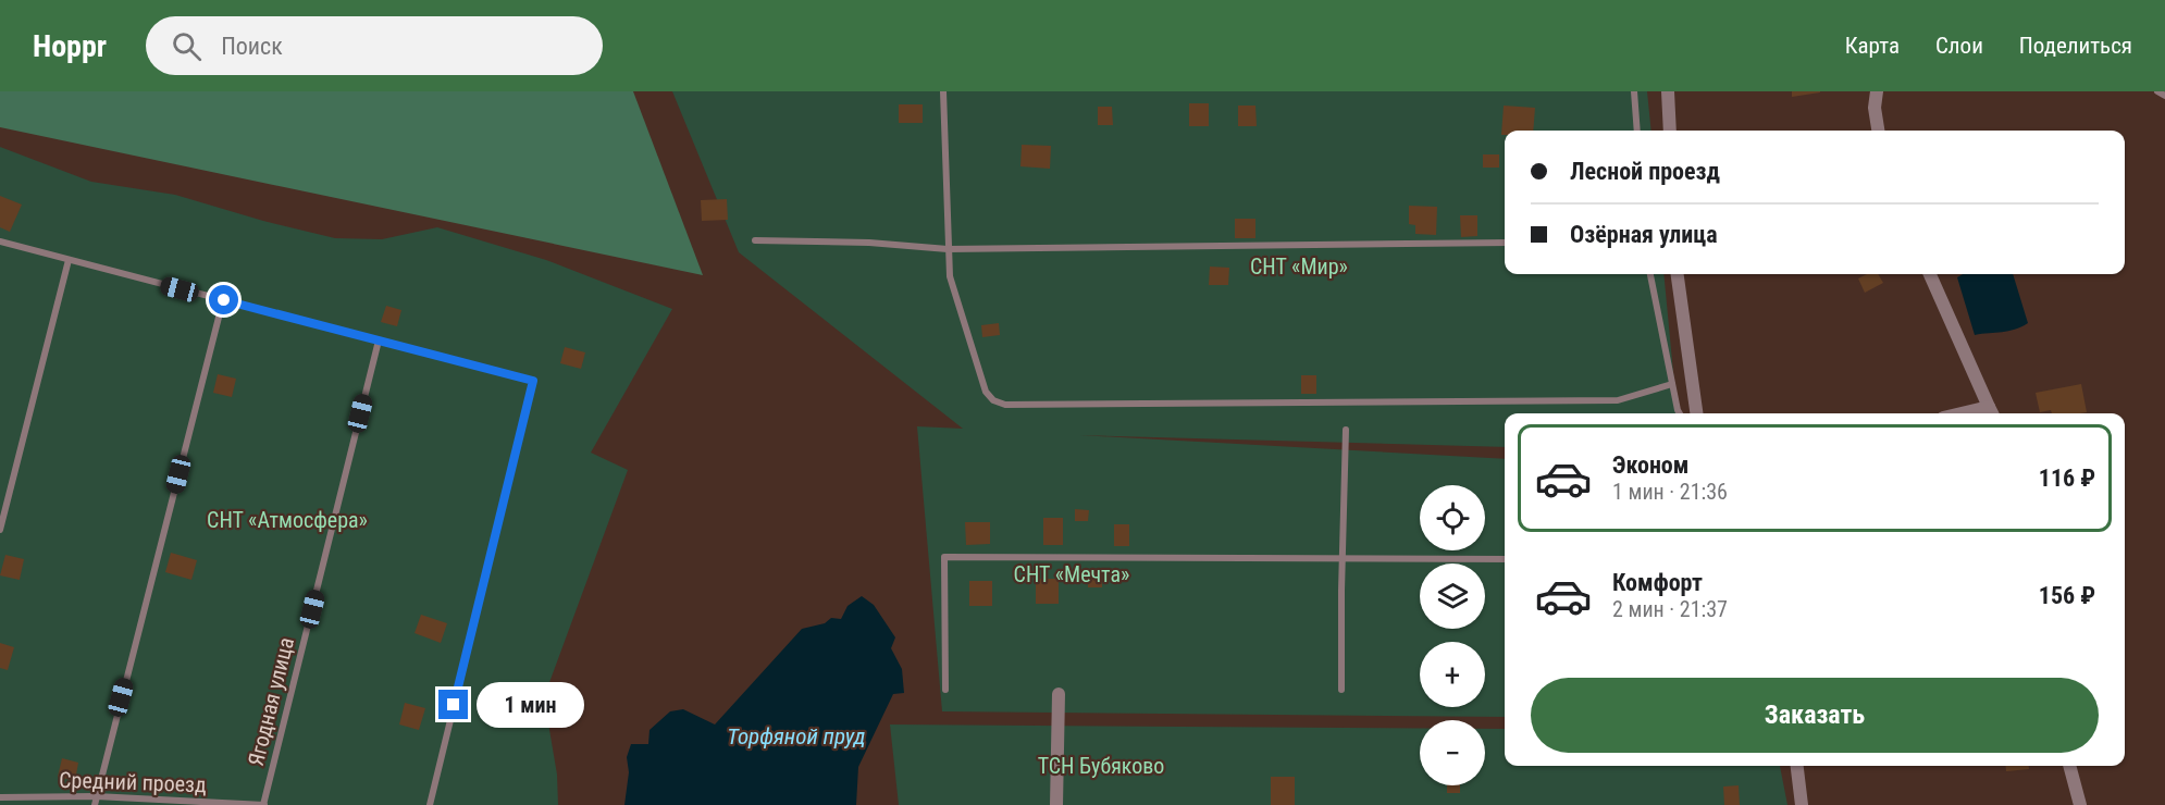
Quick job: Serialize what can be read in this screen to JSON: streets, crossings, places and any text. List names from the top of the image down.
{
  "streets": {
    "lane": ["Ягодная улица", "Средний проезд"]
  },
  "crossings": [
    ["Ягодная улица", "Средний проезд"]
  ],
  "water": ["Торфяной пруд"],
  "parks": [
    "СНТ «Мир»",
    "СНТ «Атмосфера»",
    "СНТ «Мечта»",
    "ТСН Бубяково"
  ],
  "page": {
    "header": "Hoppr",
    "search": "Поиск",
    "nav": ["Карта", "Слои", "Поделиться"],
    "banner": ["Лесной проезд", "Озёрная улица"],
    "list": [
      {
        "name": "Эконом",
        "note": "1 мин · 21:36",
        "value": "116 ₽"
      },
      {
        "name": "Комфорт",
        "note": "2 мин · 21:37",
        "value": "156 ₽"
      }
    ],
    "map_buttons": ["+", "−"],
    "buttons": "Заказать",
    "bubble": "1 мин"
  }
}
